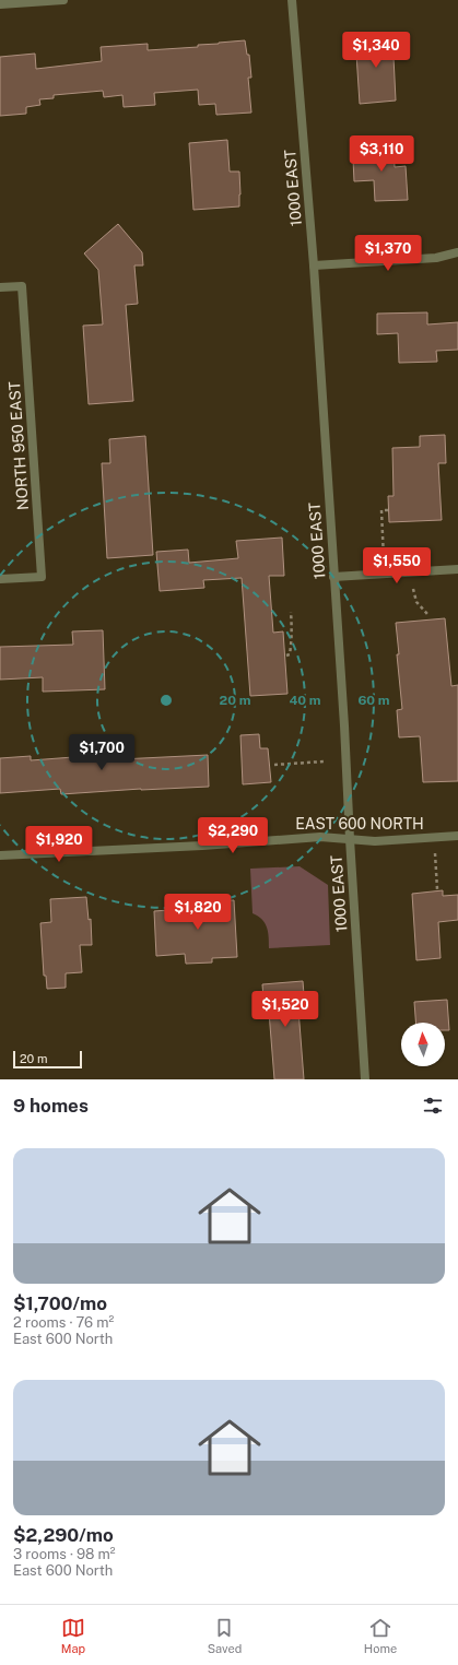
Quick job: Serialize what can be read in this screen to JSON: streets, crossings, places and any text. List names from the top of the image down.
{
  "streets": {
    "street": ["1000 EAST", "NORTH 950 EAST", "EAST 600 NORTH"]
  },
  "crossings": [
    ["1000 EAST", "EAST 600 NORTH"]
  ],
  "scale_bar": "20 m",
  "north": "top",
  "page": {
    "price": [
      "$1,340",
      "$3,110",
      "$1,370",
      "$1,550",
      "$1,700",
      "$2,290",
      "$1,920",
      "$1,820",
      "$1,520"
    ],
    "scale": "20 m",
    "heading": "9 homes",
    "list": [
      {
        "name": "$1,700/mo",
        "note": "2 rooms · 76 m² · East 600 North"
      },
      {
        "name": "$2,290/mo",
        "note": "3 rooms · 98 m² · East 600 North"
      }
    ],
    "tabs": ["Map", "Saved", "Home"]
  },
  "rings": ["20 m", "40 m", "60 m"]
}
